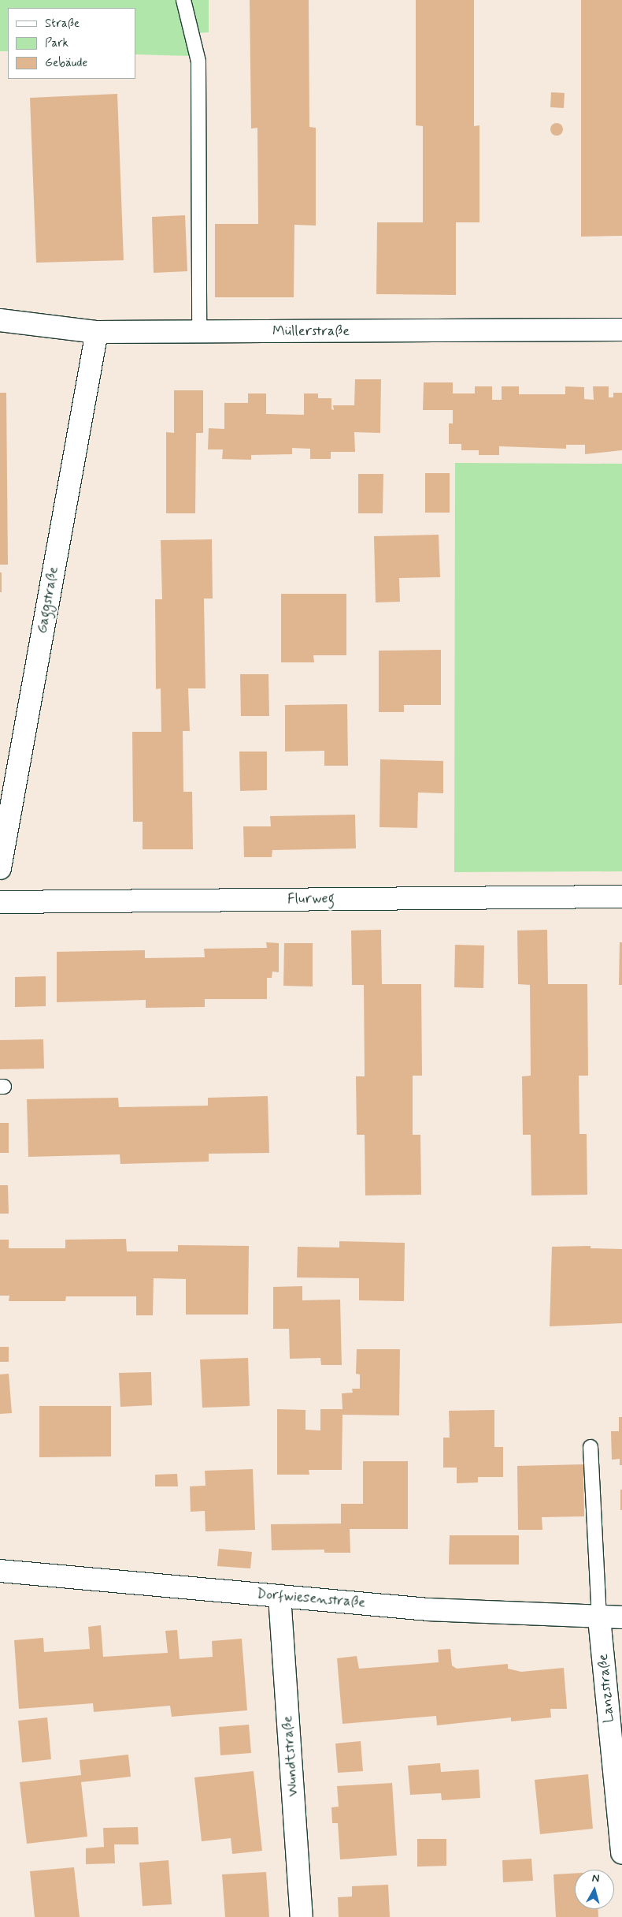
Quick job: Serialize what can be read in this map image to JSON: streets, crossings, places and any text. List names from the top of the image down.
{
  "streets": {
    "street": [
      "Müllerstraße",
      "Gaggstraße",
      "Flurweg",
      "Dorfwiesenstraße",
      "Lanzstraße",
      "Wundtstraße"
    ]
  },
  "crossings": [
    ["Müllerstraße", "Gaggstraße"],
    ["Dorfwiesenstraße", "Lanzstraße"],
    ["Dorfwiesenstraße", "Wundtstraße"]
  ],
  "legend": ["Straße", "Park", "Gebäude"],
  "north": "top"
}
